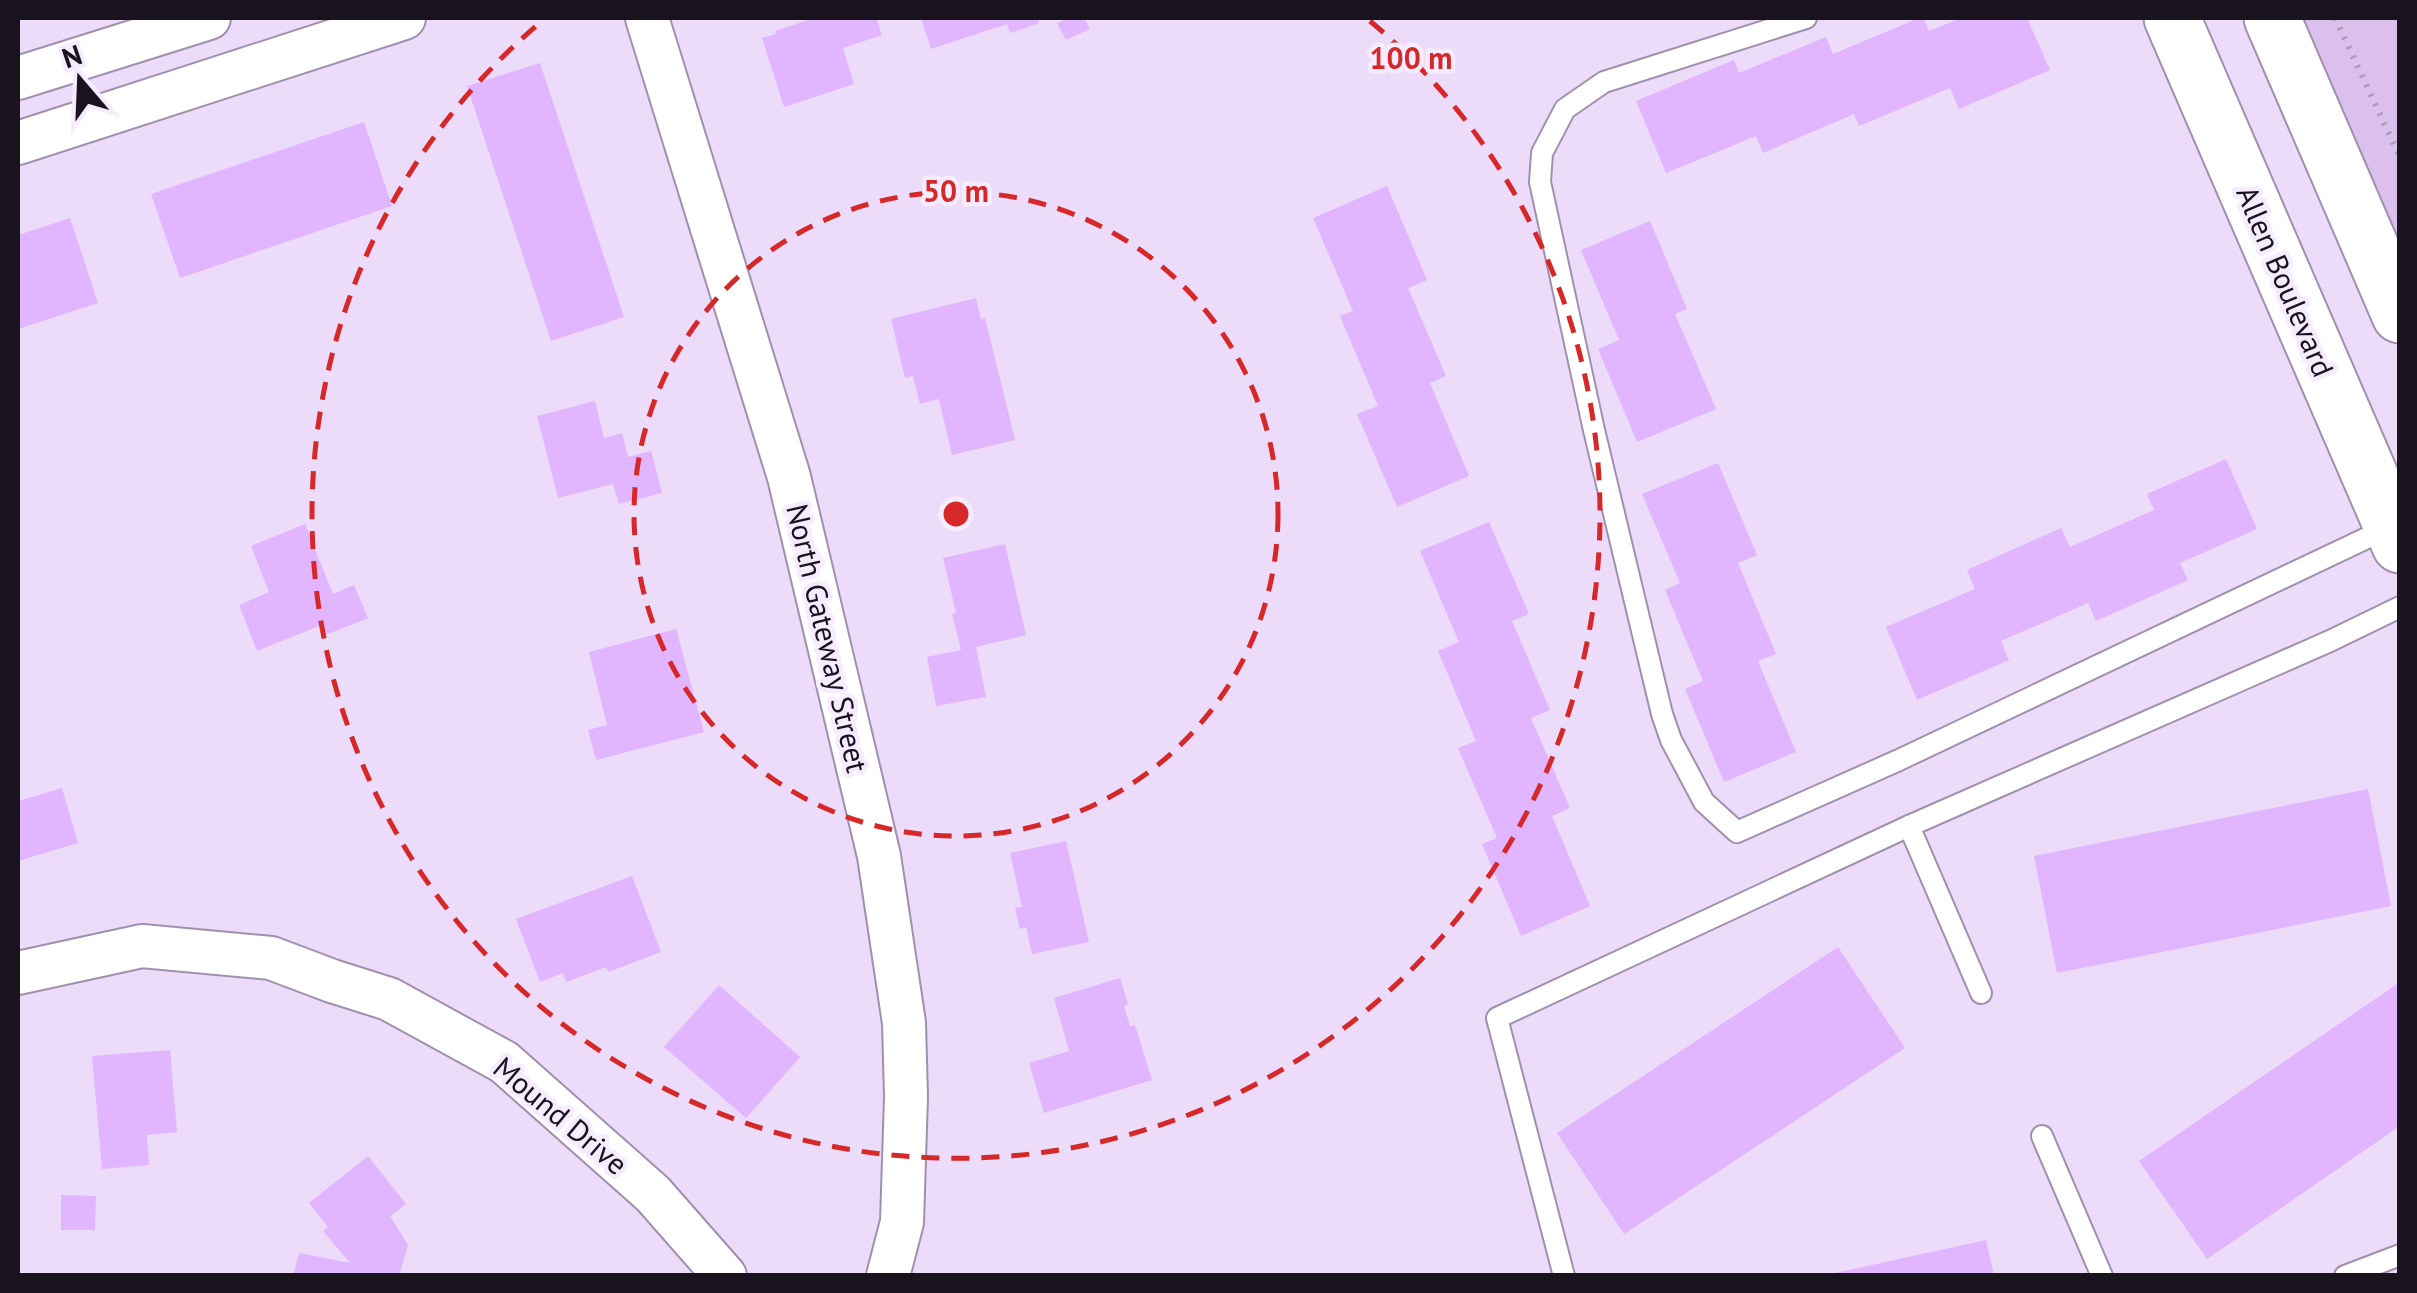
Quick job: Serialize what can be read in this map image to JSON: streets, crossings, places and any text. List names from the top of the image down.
{
  "streets": {
    "main road": ["Allen Boulevard"],
    "street": ["North Gateway Street", "Mound Drive"]
  },
  "north": "top",
  "rings": ["100 m", "50 m"]
}
